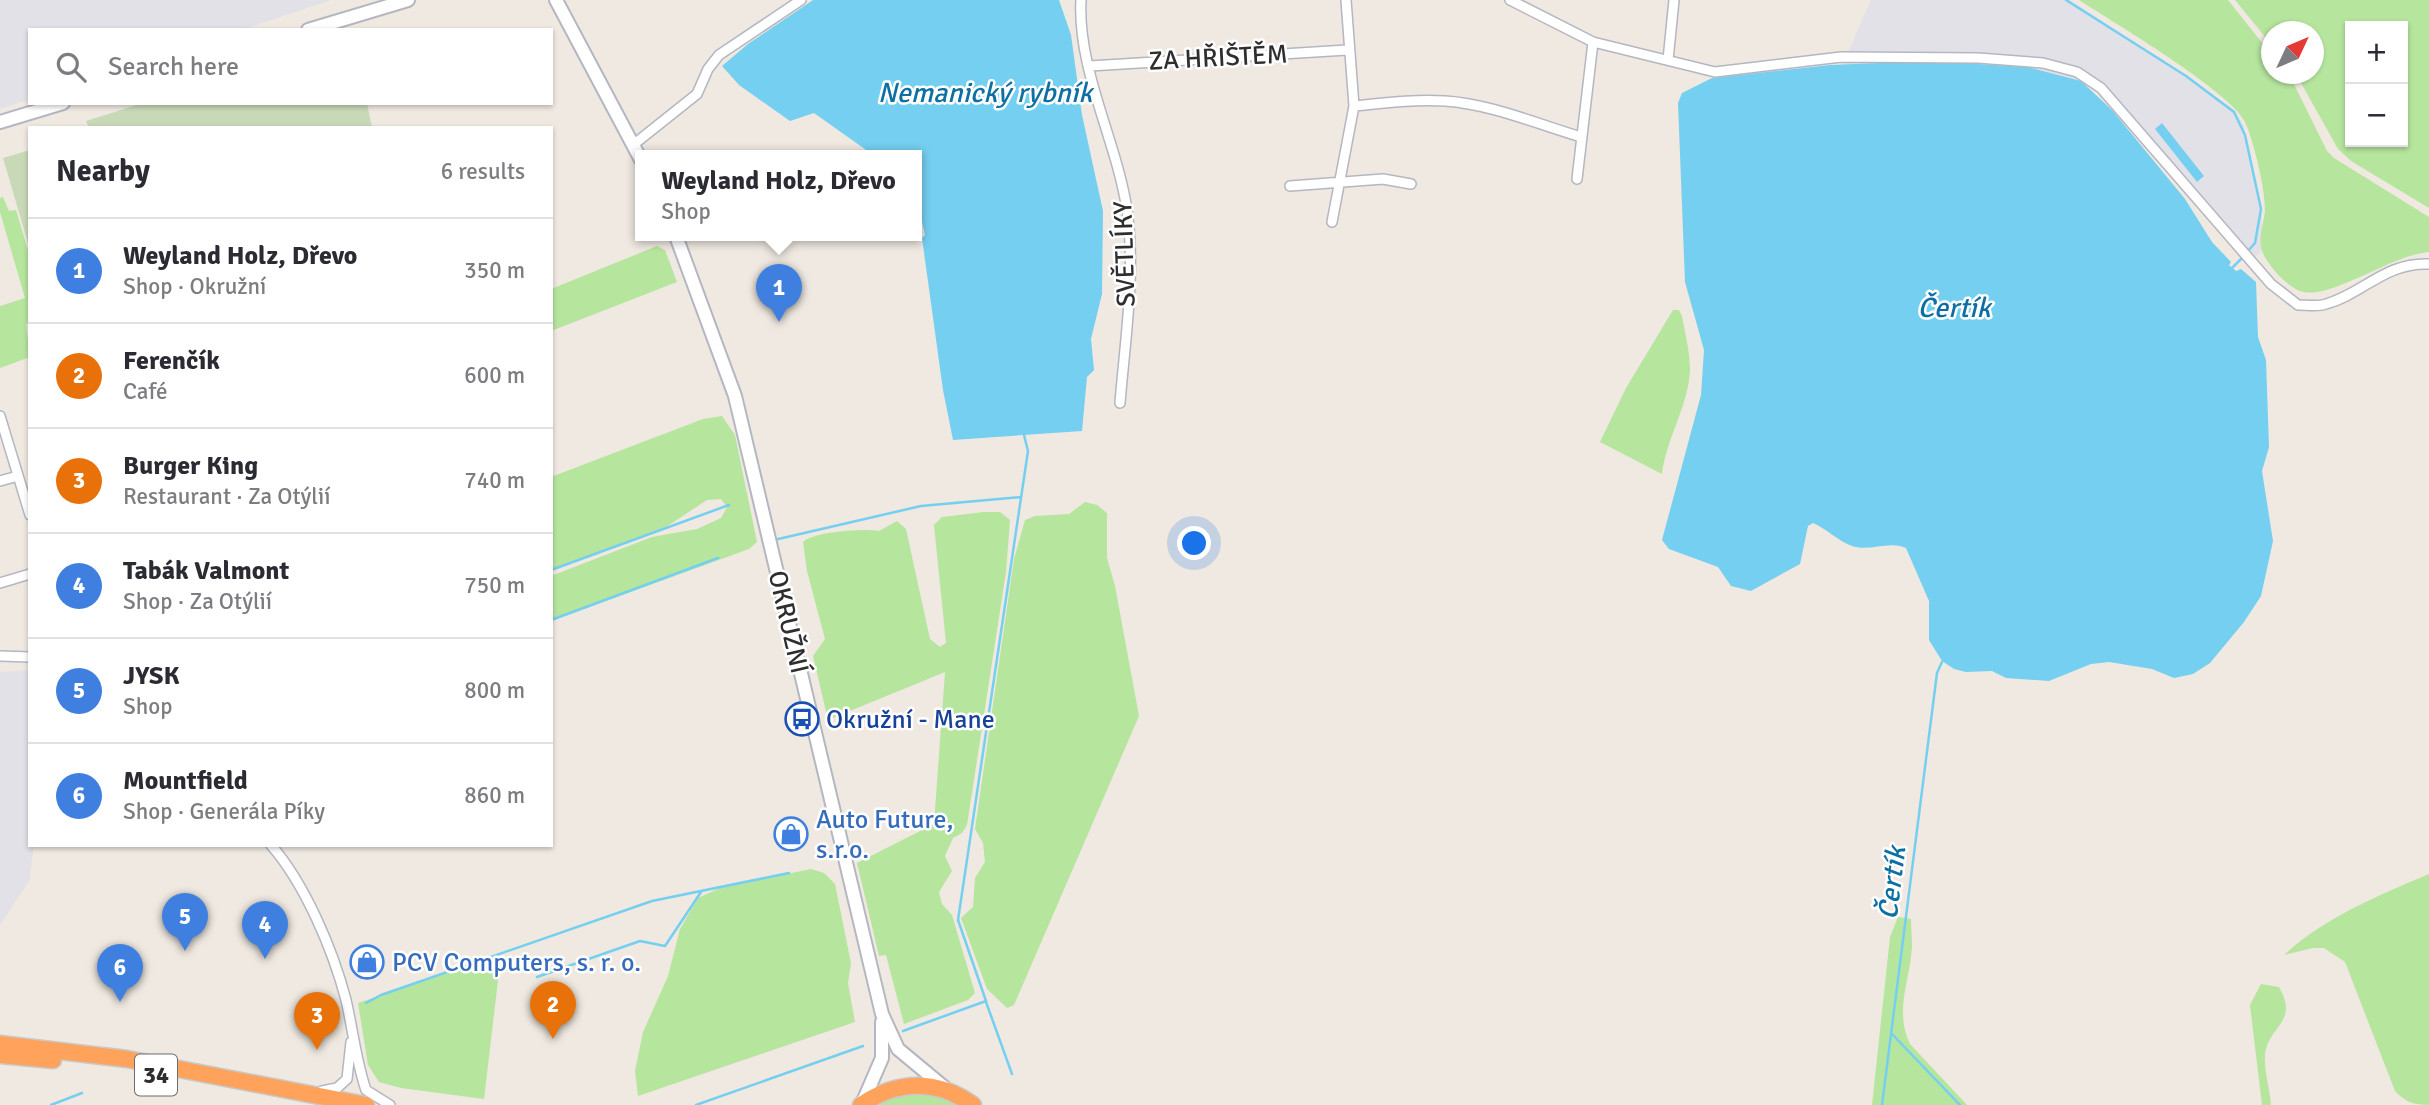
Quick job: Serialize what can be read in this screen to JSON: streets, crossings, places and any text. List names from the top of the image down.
{
  "streets": {
    "highway": ["34"],
    "main road": ["OKRUŽNÍ"],
    "street": ["ZA HŘIŠTĚM", "SVĚTLÍKY"]
  },
  "crossings": [
    ["ZA HŘIŠTĚM", "SVĚTLÍKY"]
  ],
  "water": ["Nemanický rybník", "Čertík"],
  "places": {
    "bus stop": ["Okružní - Mane"],
    "shop": ["Auto Future, s.r.o.", "PCV Computers, s. r. o."]
  },
  "north": "top right",
  "page": {
    "map_buttons": ["+", "−"],
    "search": "Search here",
    "heading": ["Nearby", "6 results"],
    "popup": ["Weyland Holz, Dřevo", "Shop"],
    "list": [
      {
        "mark": "1",
        "name": "Weyland Holz, Dřevo",
        "note": "Shop · Okružní",
        "value": "350 m"
      },
      {
        "mark": "2",
        "name": "Ferenčík",
        "note": "Café",
        "value": "600 m"
      },
      {
        "mark": "3",
        "name": "Burger King",
        "note": "Restaurant · Za Otýlií",
        "value": "740 m"
      },
      {
        "mark": "4",
        "name": "Tabák Valmont",
        "note": "Shop · Za Otýlií",
        "value": "750 m"
      },
      {
        "mark": "5",
        "name": "JYSK",
        "note": "Shop",
        "value": "800 m"
      },
      {
        "mark": "6",
        "name": "Mountfield",
        "note": "Shop · Generála Píky",
        "value": "860 m"
      }
    ],
    "pins": [
      "1",
      "5",
      "4",
      "6",
      "2",
      "3"
    ]
  }
}
